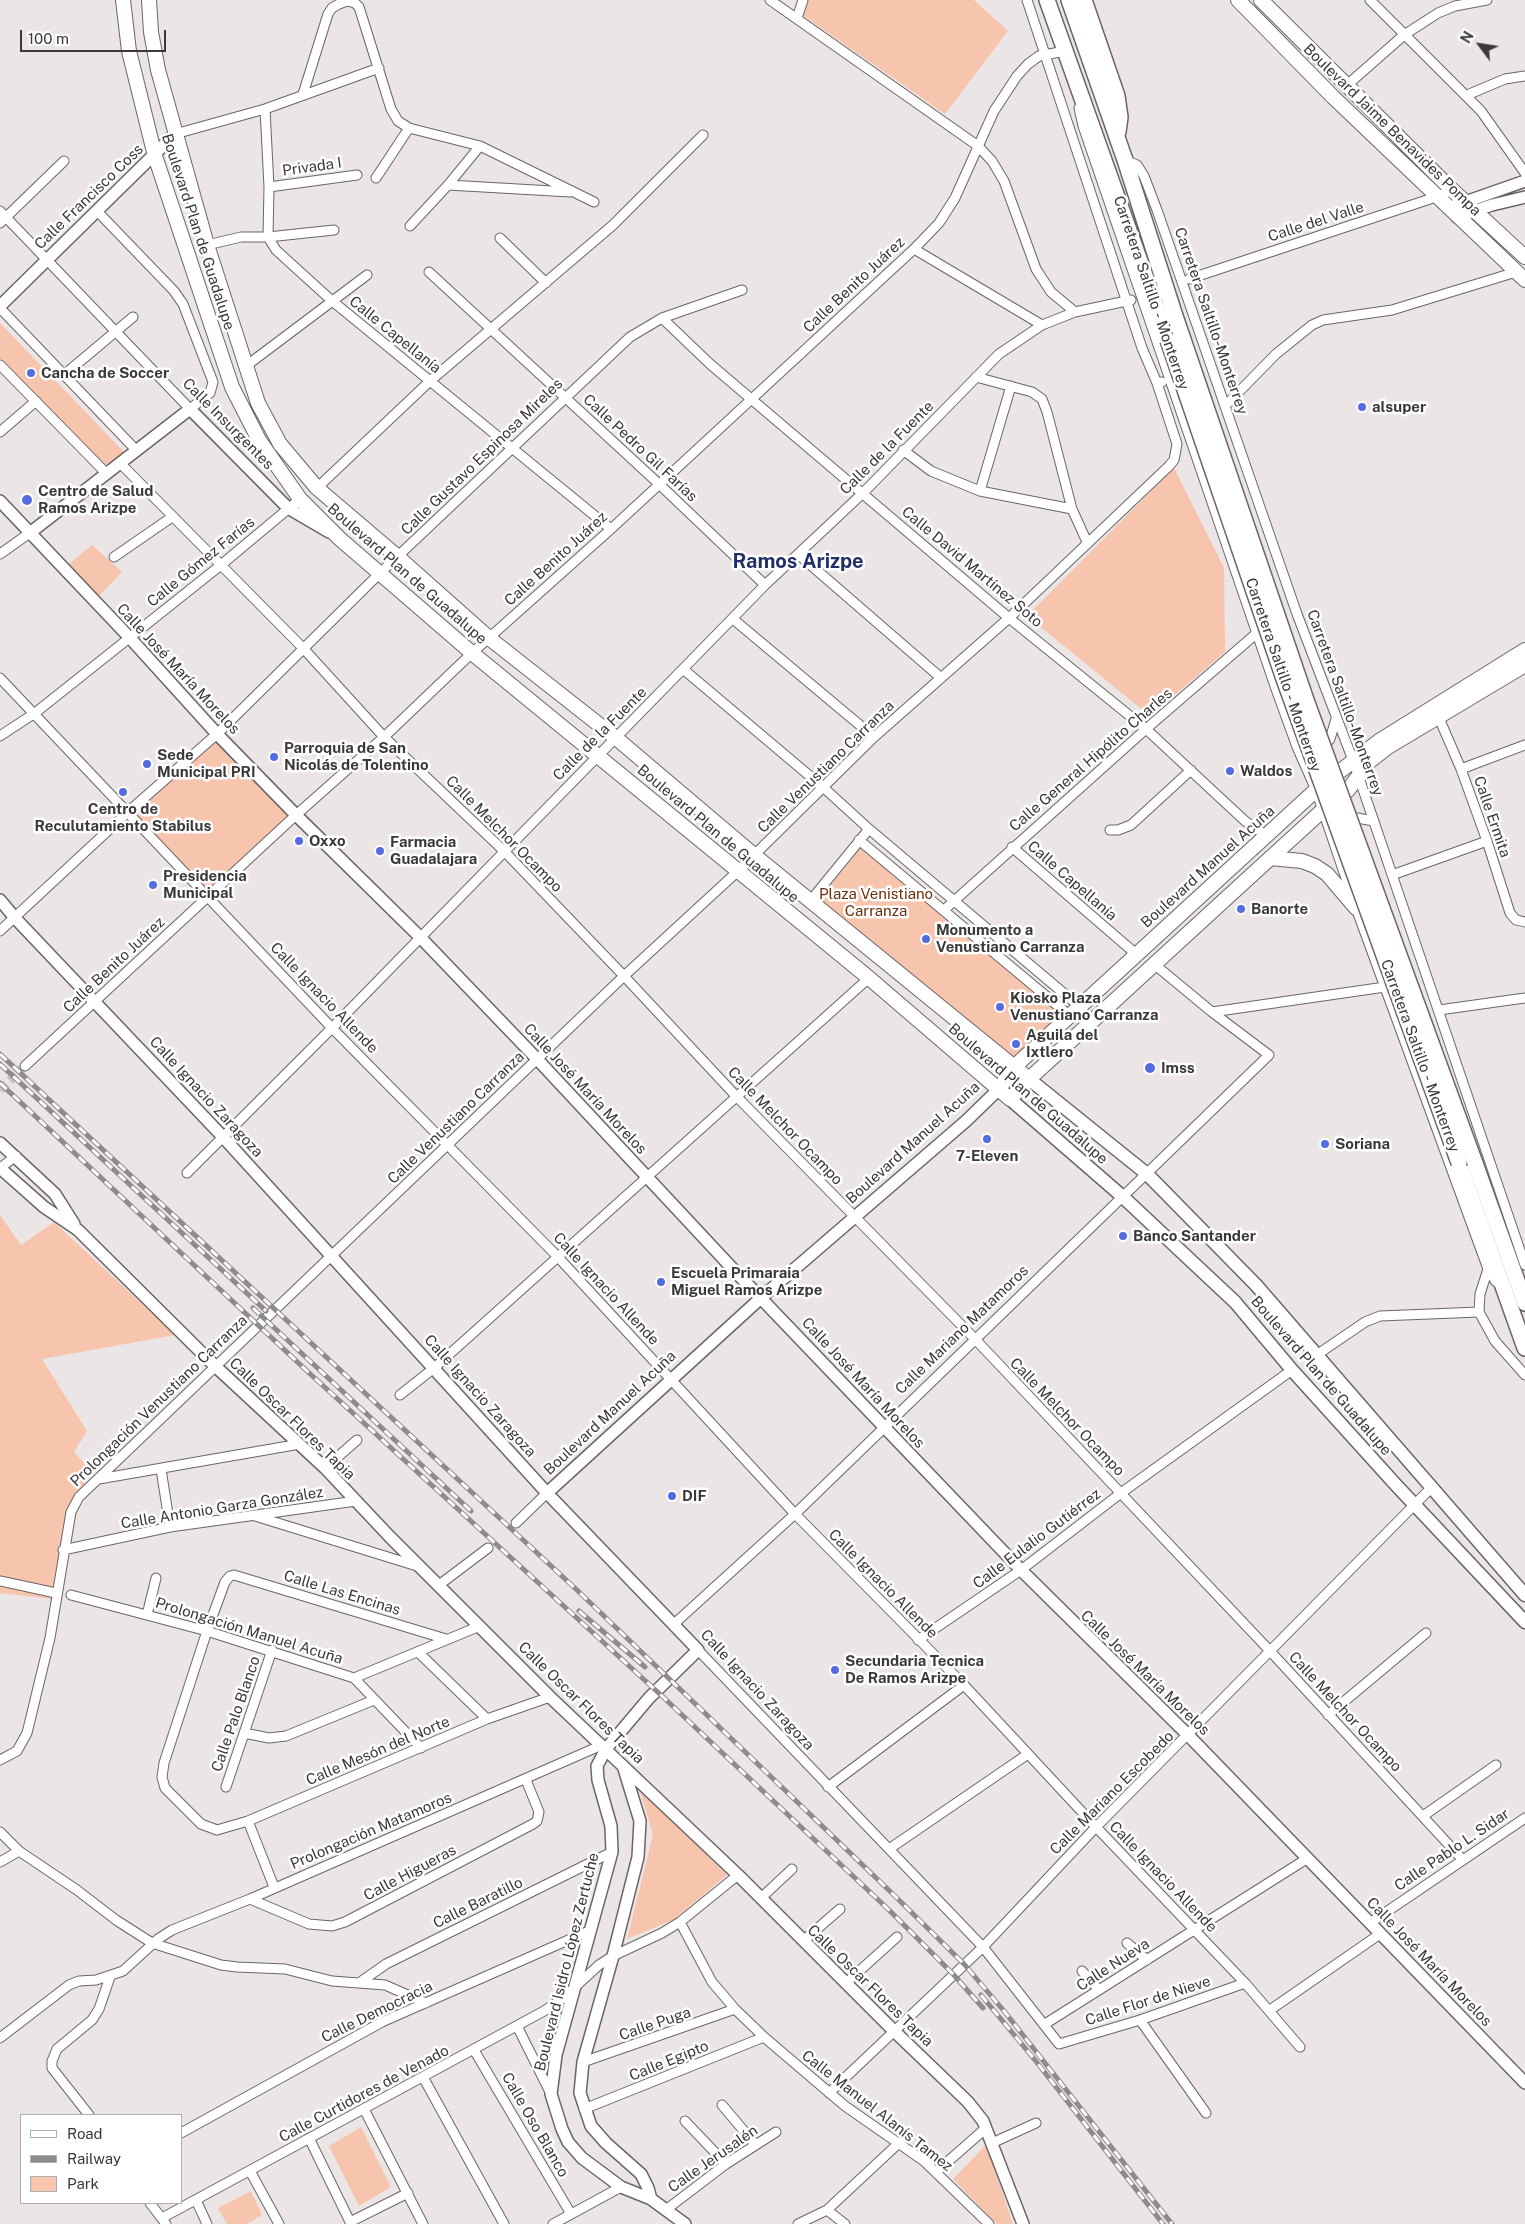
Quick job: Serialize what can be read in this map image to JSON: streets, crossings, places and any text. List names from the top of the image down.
{
  "streets": {
    "highway": ["Carretera Saltillo - Monterrey"],
    "main road": ["Boulevard Jaime Benavides Pompa", "Boulevard Plan de Guadalupe", "Boulevard Manuel Acuña"],
    "street": [
      "Privada I",
      "Calle Francisco Coss",
      "Calle del Valle",
      "Calle Benito Juárez",
      "Carretera Saltillo-Monterrey",
      "Calle Capellanía",
      "Calle Insurgentes",
      "Calle Pedro Gil Farías",
      "Calle de la Fuente",
      "Calle Gustavo Espinosa Mireles",
      "Calle Gómez Farías",
      "Calle David Martínez Soto",
      "Calle José María Morelos",
      "Calle General Hipólito Charles",
      "Calle Venustiano Carranza",
      "Calle Ermita",
      "Calle Melchor Ocampo",
      "Calle Ignacio Allende",
      "Calle Ignacio Zaragoza",
      "Calle Mariano Matamoros",
      "Prolongación Venustiano Carranza",
      "Calle Oscar Flores Tapia",
      "Calle Antonio Garza González",
      "Calle Eulalio Gutiérrez",
      "Calle Las Encinas",
      "Prolongación Manuel Acuña",
      "Calle Palo Blanco",
      "Calle Mesón del Norte",
      "Calle Mariano Escobedo",
      "Prolongación Matamoros",
      "Calle Pablo L. Sidar",
      "Calle Higueras",
      "Calle Baratillo",
      "Boulevard Isidro López Zertuche",
      "Calle Nueva",
      "Calle Flor de Nieve",
      "Calle Democracia",
      "Calle Puga",
      "Calle Egipto",
      "Calle Curtidores de Venado",
      "Calle Manuel Alanís Tamez",
      "Calle Oso Blanco",
      "Calle Jerusalén"
    ]
  },
  "crossings": [
    ["Boulevard Jaime Benavides Pompa", "Calle del Valle"],
    ["Calle Francisco Coss", "Boulevard Plan de Guadalupe"],
    ["Calle Francisco Coss", "Calle Insurgentes"],
    ["Boulevard Plan de Guadalupe", "Calle Benito Juárez"],
    ["Boulevard Plan de Guadalupe", "Calle Insurgentes"],
    ["Boulevard Plan de Guadalupe", "Calle de la Fuente"],
    ["Boulevard Plan de Guadalupe", "Calle Gustavo Espinosa Mireles"],
    ["Boulevard Plan de Guadalupe", "Calle Gómez Farías"],
    ["Boulevard Plan de Guadalupe", "Calle Venustiano Carranza"],
    ["Boulevard Plan de Guadalupe", "Boulevard Manuel Acuña"],
    ["Boulevard Plan de Guadalupe", "Calle Mariano Matamoros"],
    ["Boulevard Plan de Guadalupe", "Calle Eulalio Gutiérrez"],
    ["Boulevard Plan de Guadalupe", "Calle Mariano Escobedo"],
    ["Calle Benito Juárez", "Carretera Saltillo - Monterrey"],
    ["Calle Benito Juárez", "Calle Capellanía"],
    ["Calle Benito Juárez", "Calle Pedro Gil Farías"],
    ["Calle Benito Juárez", "Calle David Martínez Soto"],
    ["Calle Benito Juárez", "Calle José María Morelos"],
    ["Calle Benito Juárez", "Calle Venustiano Carranza"],
    ["Calle Benito Juárez", "Calle Melchor Ocampo"],
    ["Calle Benito Juárez", "Calle Ignacio Allende"],
    ["Calle Benito Juárez", "Calle Ignacio Zaragoza"],
    ["Carretera Saltillo - Monterrey", "Carretera Saltillo-Monterrey"],
    ["Carretera Saltillo-Monterrey", "Boulevard Manuel Acuña"],
    ["Calle Capellanía", "Calle Gustavo Espinosa Mireles"],
    ["Calle Capellanía", "Calle General Hipólito Charles"],
    ["Calle Capellanía", "Boulevard Manuel Acuña"],
    ["Calle Insurgentes", "Calle Gómez Farías"],
    ["Calle Pedro Gil Farías", "Calle de la Fuente"],
    ["Calle Pedro Gil Farías", "Calle Gustavo Espinosa Mireles"],
    ["Calle de la Fuente", "Calle David Martínez Soto"],
    ["Calle de la Fuente", "Calle José María Morelos"],
    ["Calle de la Fuente", "Calle Venustiano Carranza"],
    ["Calle de la Fuente", "Calle Melchor Ocampo"],
    ["Calle de la Fuente", "Calle Ignacio Allende"],
    ["Calle de la Fuente", "Calle Ignacio Zaragoza"],
    ["Calle Gustavo Espinosa Mireles", "Calle David Martínez Soto"],
    ["Calle Gustavo Espinosa Mireles", "Calle José María Morelos"],
    ["Calle Gustavo Espinosa Mireles", "Calle Melchor Ocampo"],
    ["Calle Gustavo Espinosa Mireles", "Calle Ignacio Allende"],
    ["Calle Gustavo Espinosa Mireles", "Calle Ignacio Zaragoza"],
    ["Calle Gómez Farías", "Calle José María Morelos"],
    ["Calle Gómez Farías", "Calle Melchor Ocampo"],
    ["Calle Gómez Farías", "Calle Ignacio Allende"],
    ["Calle David Martínez Soto", "Calle General Hipólito Charles"],
    ["Calle David Martínez Soto", "Calle Venustiano Carranza"],
    ["Calle David Martínez Soto", "Boulevard Manuel Acuña"],
    ["Calle José María Morelos", "Calle Venustiano Carranza"],
    ["Calle José María Morelos", "Boulevard Manuel Acuña"],
    ["Calle José María Morelos", "Calle Mariano Matamoros"],
    ["Calle José María Morelos", "Calle Eulalio Gutiérrez"],
    ["Calle José María Morelos", "Calle Mariano Escobedo"],
    ["Calle José María Morelos", "Calle Pablo L. Sidar"],
    ["Calle José María Morelos", "Calle Nueva"],
    ["Calle Venustiano Carranza", "Calle Melchor Ocampo"],
    ["Calle Venustiano Carranza", "Calle Ignacio Allende"],
    ["Calle Venustiano Carranza", "Calle Ignacio Zaragoza"],
    ["Calle Venustiano Carranza", "Prolongación Venustiano Carranza"],
    ["Calle Ermita", "Boulevard Manuel Acuña"],
    ["Calle Melchor Ocampo", "Boulevard Manuel Acuña"],
    ["Calle Melchor Ocampo", "Calle Mariano Matamoros"],
    ["Calle Melchor Ocampo", "Calle Eulalio Gutiérrez"],
    ["Calle Melchor Ocampo", "Calle Mariano Escobedo"],
    ["Calle Melchor Ocampo", "Calle Pablo L. Sidar"],
    ["Boulevard Manuel Acuña", "Calle Ignacio Allende"],
    ["Boulevard Manuel Acuña", "Calle Ignacio Zaragoza"],
    ["Calle Ignacio Allende", "Calle Mariano Matamoros"],
    ["Calle Ignacio Allende", "Calle Eulalio Gutiérrez"],
    ["Calle Ignacio Allende", "Calle Mariano Escobedo"],
    ["Calle Ignacio Allende", "Calle Nueva"],
    ["Calle Ignacio Allende", "Calle Flor de Nieve"],
    ["Calle Ignacio Zaragoza", "Calle Mariano Matamoros"],
    ["Calle Ignacio Zaragoza", "Prolongación Venustiano Carranza"],
    ["Calle Ignacio Zaragoza", "Calle Mariano Escobedo"],
    ["Calle Ignacio Zaragoza", "Calle Nueva"],
    ["Calle Ignacio Zaragoza", "Calle Flor de Nieve"],
    ["Prolongación Venustiano Carranza", "Calle Oscar Flores Tapia"],
    ["Prolongación Venustiano Carranza", "Calle Antonio Garza González"],
    ["Calle Oscar Flores Tapia", "Calle Antonio Garza González"],
    ["Calle Oscar Flores Tapia", "Calle Mesón del Norte"],
    ["Calle Oscar Flores Tapia", "Calle Mariano Escobedo"],
    ["Calle Oscar Flores Tapia", "Prolongación Matamoros"],
    ["Calle Oscar Flores Tapia", "Boulevard Isidro López Zertuche"],
    ["Calle Oscar Flores Tapia", "Calle Curtidores de Venado"],
    ["Calle Las Encinas", "Prolongación Manuel Acuña"],
    ["Calle Las Encinas", "Calle Mesón del Norte"],
    ["Prolongación Manuel Acuña", "Calle Palo Blanco"],
    ["Prolongación Manuel Acuña", "Calle Mesón del Norte"],
    ["Calle Mariano Escobedo", "Calle Manuel Alanís Tamez"],
    ["Prolongación Matamoros", "Calle Higueras"],
    ["Prolongación Matamoros", "Boulevard Isidro López Zertuche"],
    ["Calle Baratillo", "Boulevard Isidro López Zertuche"],
    ["Boulevard Isidro López Zertuche", "Calle Democracia"],
    ["Boulevard Isidro López Zertuche", "Calle Curtidores de Venado"],
    ["Boulevard Isidro López Zertuche", "Calle Jerusalén"],
    ["Calle Puga", "Calle Manuel Alanís Tamez"],
    ["Calle Egipto", "Calle Manuel Alanís Tamez"],
    ["Calle Curtidores de Venado", "Calle Manuel Alanís Tamez"],
    ["Calle Curtidores de Venado", "Calle Oso Blanco"]
  ],
  "districts": ["Ramos Arizpe"],
  "parks": ["Plaza Venistiano Carranza"],
  "places": [
    "Cancha de Soccer",
    "alsuper",
    "Centro de Salud Ramos Arizpe",
    "Parroquia de San Nicolás de Tolentino",
    "Sede Municipal PRI",
    "Waldos",
    "Centro de Reculutamiento Stabilus",
    "Oxxo",
    "Farmacia Guadalajara",
    "Presidencia Municipal",
    "Banorte",
    "Monumento a Venustiano Carranza",
    "Kiosko Plaza Venustiano Carranza",
    "Aguila del Ixtlero",
    "Imss",
    "7-Eleven",
    "Soriana",
    "Banco Santander",
    "Escuela Primaraia Miguel Ramos Arizpe",
    "DIF",
    "Secundaria Tecnica De Ramos Arizpe"
  ],
  "legend": ["Road", "Railway", "Park"],
  "scale_bar": "100 m",
  "north": "top left"
}
